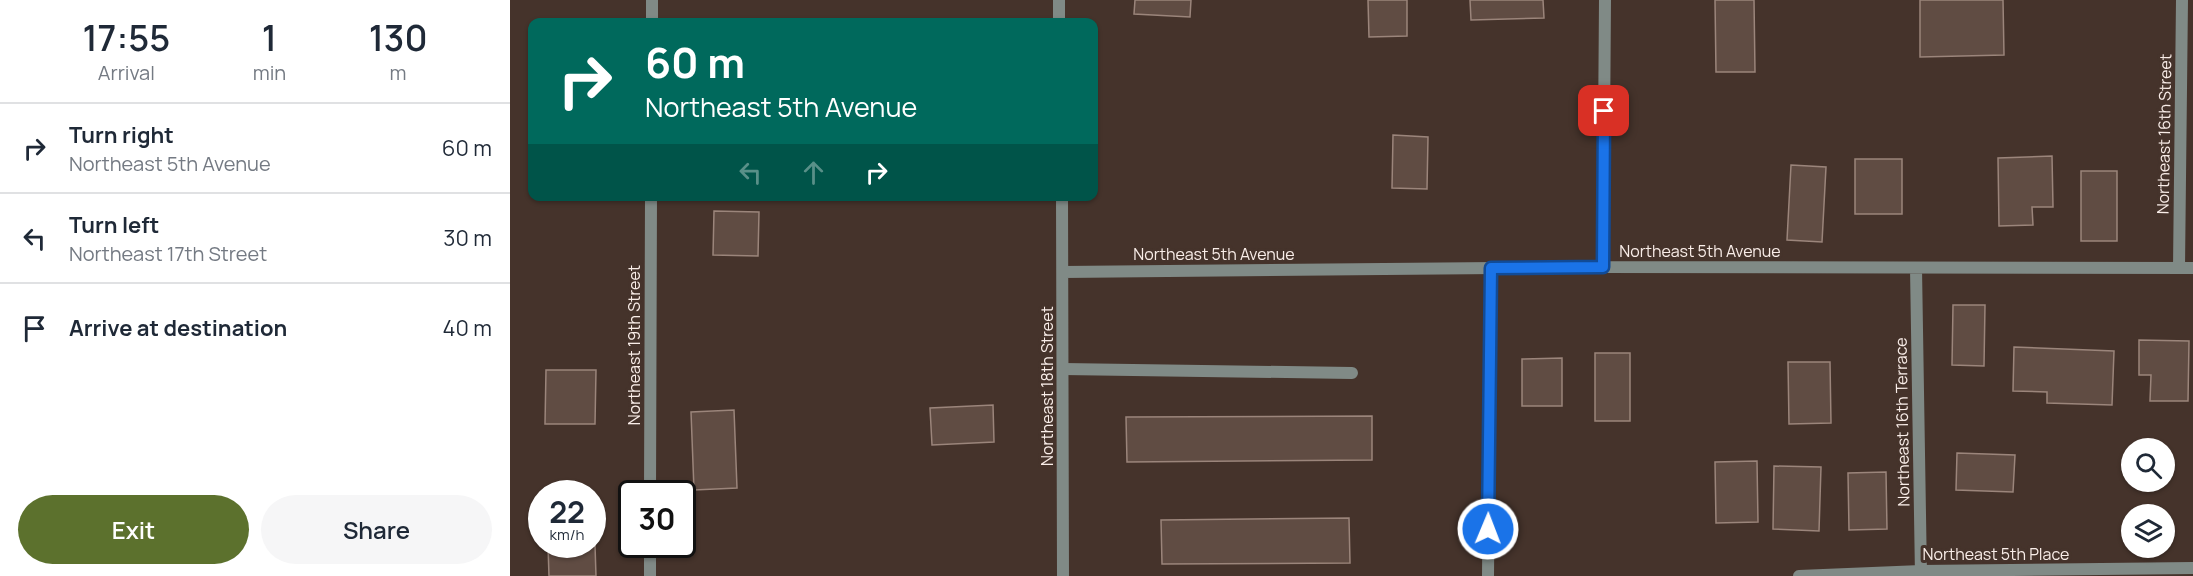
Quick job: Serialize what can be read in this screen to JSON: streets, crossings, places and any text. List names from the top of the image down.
{
  "streets": {
    "street": [
      "Northeast 16th Street",
      "Northeast 5th Avenue",
      "Northeast 19th Street",
      "Northeast 18th Street",
      "Northeast 16th Terrace",
      "Northeast 5th Place"
    ]
  },
  "crossings": [
    ["Northeast 16th Street", "Northeast 5th Avenue"],
    ["Northeast 5th Avenue", "Northeast 18th Street"],
    ["Northeast 5th Avenue", "Northeast 16th Terrace"],
    ["Northeast 16th Terrace", "Northeast 5th Place"]
  ],
  "page": {
    "eta": [
      "17:55",
      "Arrival",
      "1",
      "min",
      "130",
      "m"
    ],
    "turn": ["60 m", "Northeast 5th Avenue"],
    "list": [
      {
        "name": "Turn right",
        "note": "Northeast 5th Avenue",
        "value": "60 m"
      },
      {
        "name": "Turn left",
        "note": "Northeast 17th Street",
        "value": "30 m"
      },
      {
        "name": "Arrive at destination",
        "value": "40 m"
      }
    ],
    "speed": "22 km/h",
    "limit": "30",
    "buttons": ["Exit", "Share"]
  }
}
